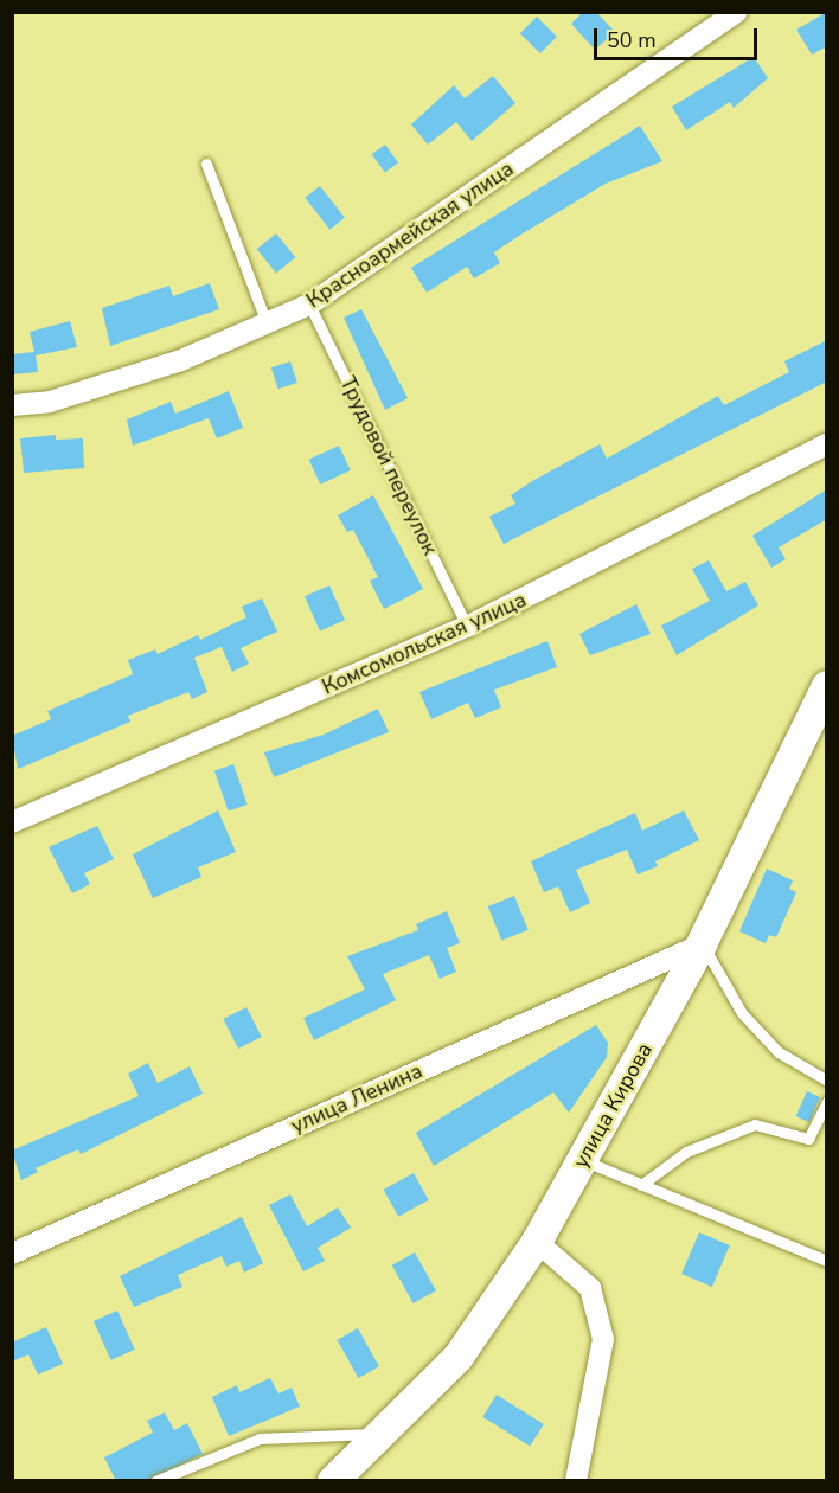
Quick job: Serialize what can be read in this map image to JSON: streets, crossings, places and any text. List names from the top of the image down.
{
  "streets": {
    "main road": ["улица Кирова"],
    "street": ["Красноармейская улица", "Комсомольская улица", "улица Ленина"],
    "lane": ["Трудовой переулок"]
  },
  "crossings": [
    ["Красноармейская улица", "Трудовой переулок"],
    ["Трудовой переулок", "Комсомольская улица"],
    ["улица Ленина", "улица Кирова"]
  ],
  "scale_bar": "50 m"
}
